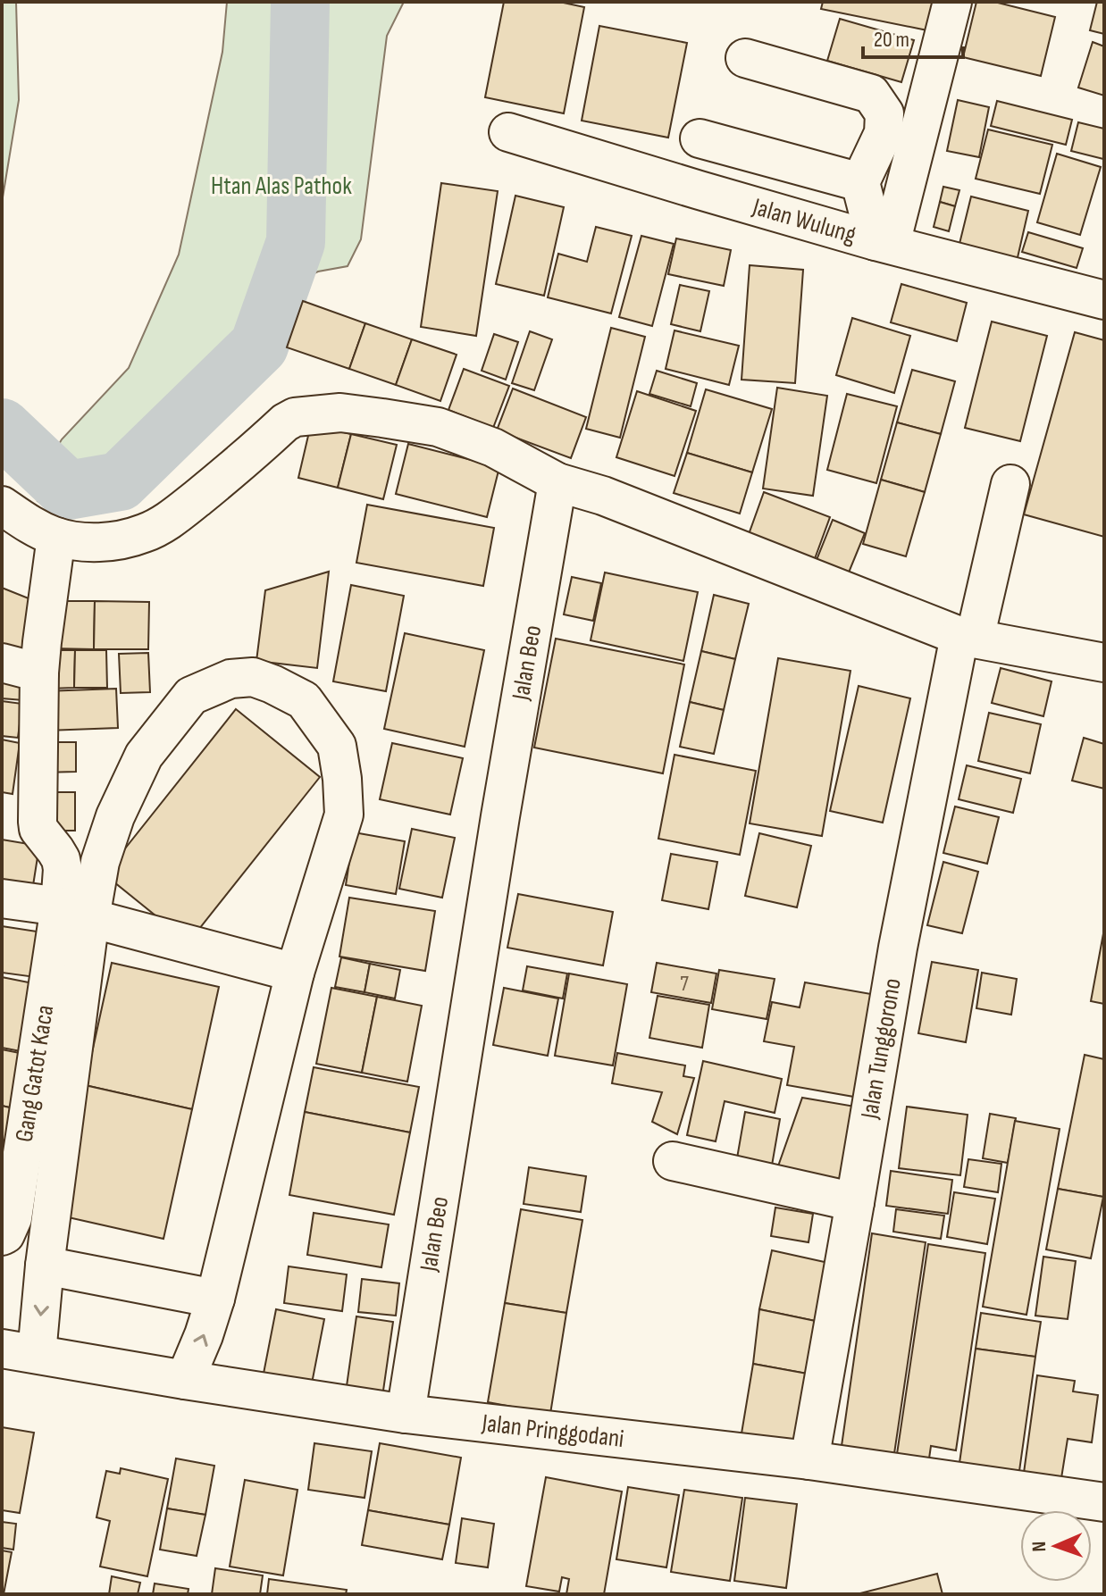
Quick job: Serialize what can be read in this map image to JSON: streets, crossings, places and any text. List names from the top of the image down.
{
  "streets": {
    "street": [
      "Jalan Wulung",
      "Jalan Beo",
      "Jalan Tunggorono",
      "Gang Gatot Kaca",
      "Jalan Pringgodani"
    ]
  },
  "crossings": [
    ["Jalan Beo", "Jalan Pringgodani"],
    ["Jalan Tunggorono", "Jalan Pringgodani"]
  ],
  "parks": ["Htan Alas Pathok"],
  "house_numbers": ["7"],
  "scale_bar": "20 m",
  "north": "left"
}
